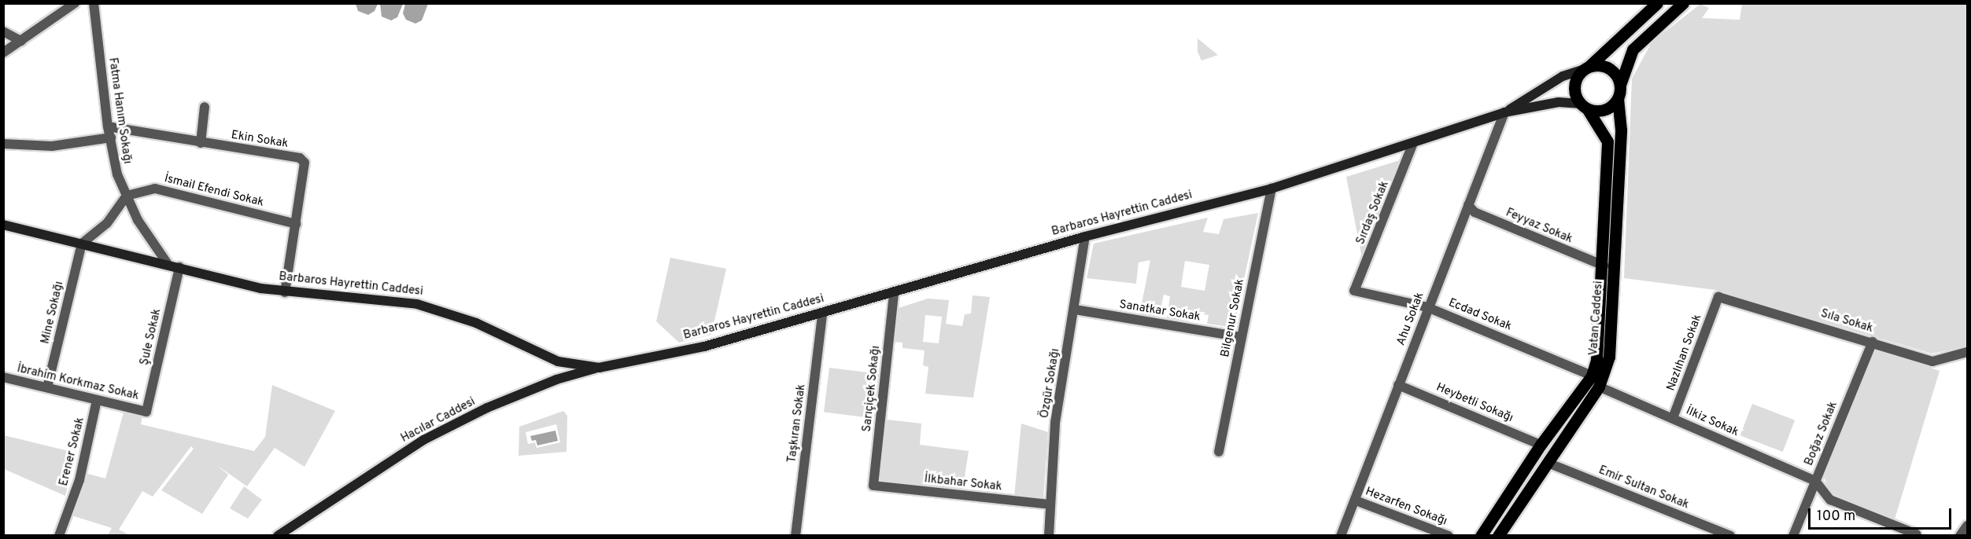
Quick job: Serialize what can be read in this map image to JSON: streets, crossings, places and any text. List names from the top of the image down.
{
  "streets": {
    "main road": ["Vatan Caddesi"],
    "street": [
      "Fatma Hanım Sokağı",
      "Ekin Sokak",
      "İsmail Efendi Sokak",
      "Sırdaş Sokak",
      "Barbaros Hayrettin Caddesi",
      "Feyyaz Sokak",
      "Sanatkar Sokak",
      "Mine Sokağı",
      "Ecdad Sokak",
      "Bilgenur Sokak",
      "Ahu Sokak",
      "Sıla Sokak",
      "Şule Sokak",
      "Nazlıhan Sokak",
      "İbrahim Korkmaz Sokak",
      "Özgür Sokağı",
      "Sarıçiçek Sokağı",
      "Heybetli Sokağı",
      "Hacılar Caddesi",
      "İlkiz Sokak",
      "Taşkıran Sokak",
      "Boğaz Sokak",
      "Erener Sokak",
      "İlkbahar Sokak",
      "Emir Sultan Sokak",
      "Hezarfen Sokağı"
    ]
  },
  "crossings": [
    ["Fatma Hanım Sokağı", "Ekin Sokak"],
    ["Fatma Hanım Sokağı", "İsmail Efendi Sokak"],
    ["Fatma Hanım Sokağı", "Barbaros Hayrettin Caddesi"],
    ["Ekin Sokak", "İsmail Efendi Sokak"],
    ["Ekin Sokak", "Barbaros Hayrettin Caddesi"],
    ["Sırdaş Sokak", "Barbaros Hayrettin Caddesi"],
    ["Sırdaş Sokak", "Ecdad Sokak"],
    ["Barbaros Hayrettin Caddesi", "Mine Sokağı"],
    ["Barbaros Hayrettin Caddesi", "Bilgenur Sokak"],
    ["Barbaros Hayrettin Caddesi", "Ahu Sokak"],
    ["Barbaros Hayrettin Caddesi", "Şule Sokak"],
    ["Barbaros Hayrettin Caddesi", "Özgür Sokağı"],
    ["Barbaros Hayrettin Caddesi", "Sarıçiçek Sokağı"],
    ["Barbaros Hayrettin Caddesi", "Hacılar Caddesi"],
    ["Barbaros Hayrettin Caddesi", "Taşkıran Sokak"],
    ["Feyyaz Sokak", "Vatan Caddesi"],
    ["Feyyaz Sokak", "Ahu Sokak"],
    ["Sanatkar Sokak", "Bilgenur Sokak"],
    ["Sanatkar Sokak", "Özgür Sokağı"],
    ["Mine Sokağı", "İbrahim Korkmaz Sokak"],
    ["Ecdad Sokak", "Vatan Caddesi"],
    ["Ecdad Sokak", "Ahu Sokak"],
    ["Vatan Caddesi", "Heybetli Sokağı"],
    ["Vatan Caddesi", "İlkiz Sokak"],
    ["Vatan Caddesi", "Emir Sultan Sokak"],
    ["Ahu Sokak", "Heybetli Sokağı"],
    ["Ahu Sokak", "Hezarfen Sokağı"],
    ["Sıla Sokak", "Nazlıhan Sokak"],
    ["Sıla Sokak", "Boğaz Sokak"],
    ["Şule Sokak", "İbrahim Korkmaz Sokak"],
    ["Nazlıhan Sokak", "İlkiz Sokak"],
    ["İbrahim Korkmaz Sokak", "Erener Sokak"],
    ["Özgür Sokağı", "İlkbahar Sokak"],
    ["Sarıçiçek Sokağı", "İlkbahar Sokak"],
    ["İlkiz Sokak", "Boğaz Sokak"]
  ],
  "scale_bar": "100 m"
}
